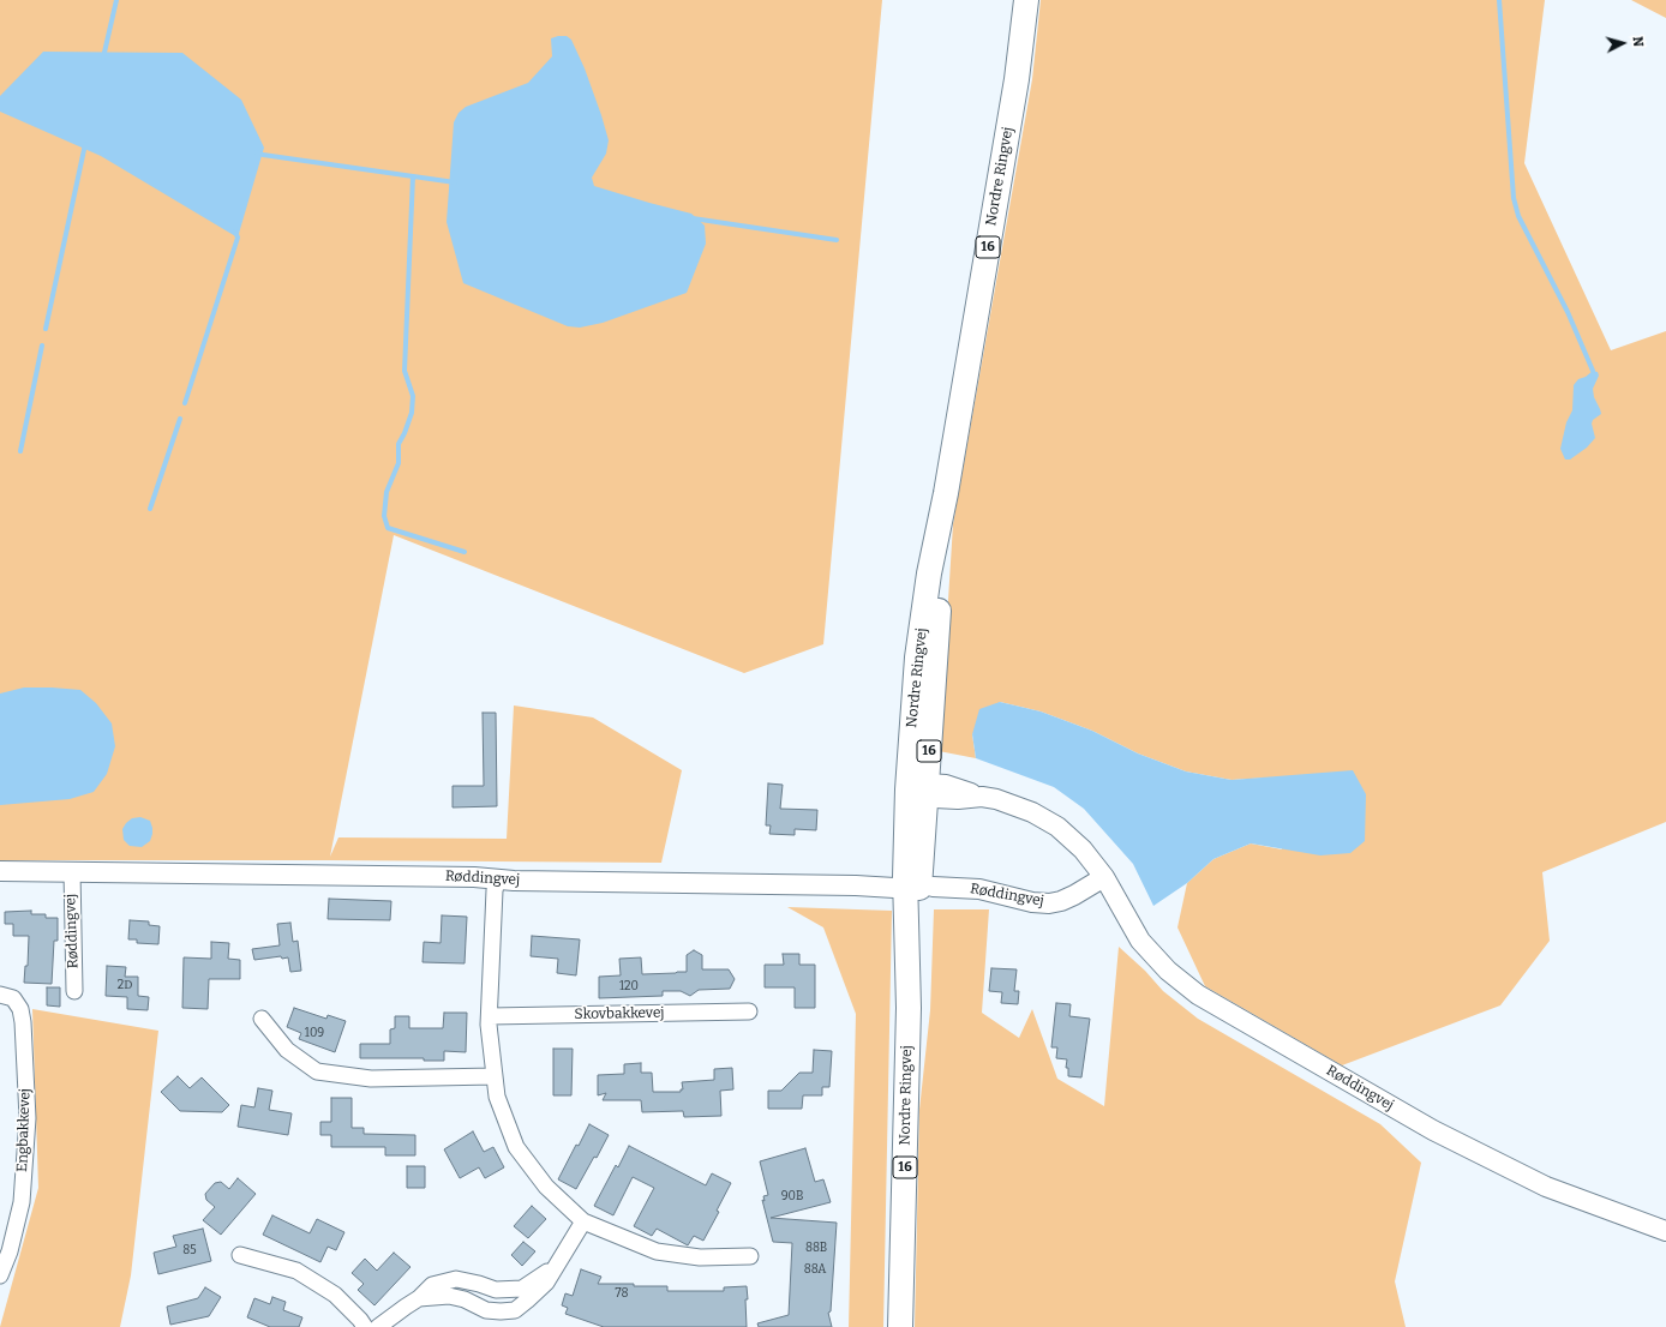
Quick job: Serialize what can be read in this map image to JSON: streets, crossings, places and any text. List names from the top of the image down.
{
  "streets": {
    "main road": ["Nordre Ringvej", "16"],
    "street": ["Røddingvej", "Skovbakkevej", "Engbakkevej"]
  },
  "crossings": [
    ["Nordre Ringvej", "Røddingvej"]
  ],
  "house_numbers": [
    "2D",
    "120",
    "109",
    "90B",
    "88B",
    "85",
    "88A",
    "78"
  ],
  "north": "right"
}
